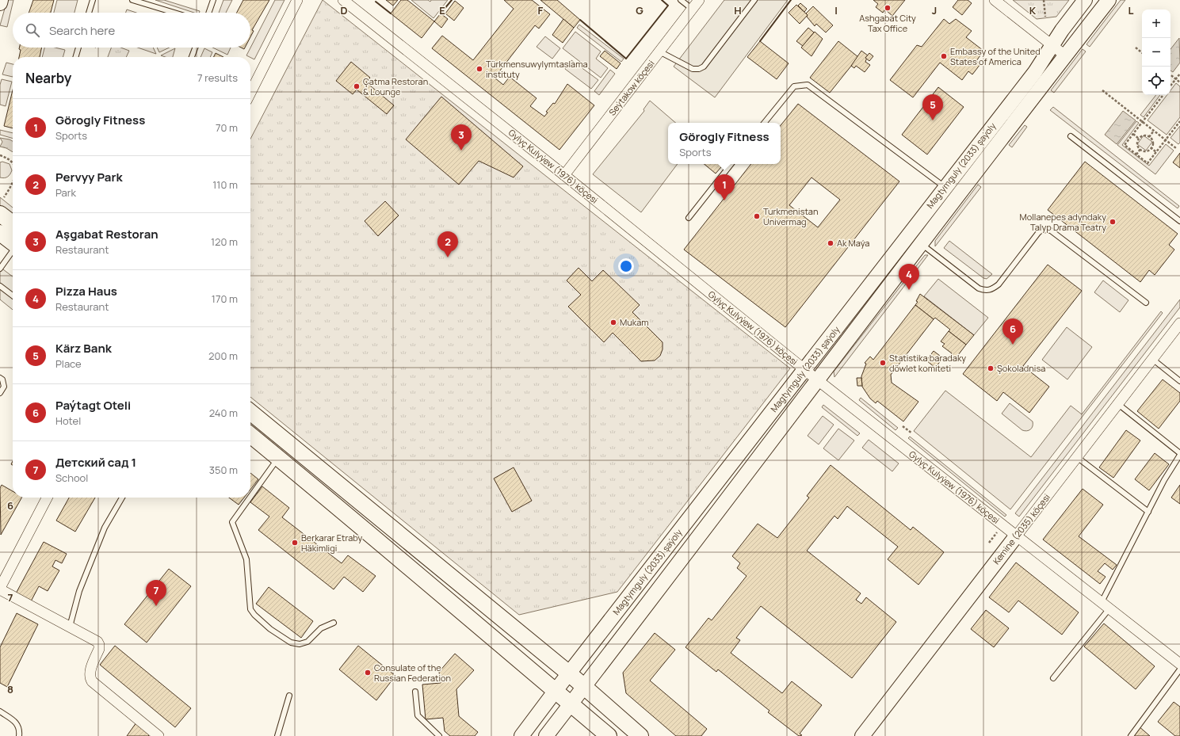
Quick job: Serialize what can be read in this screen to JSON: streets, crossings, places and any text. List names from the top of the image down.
{
  "streets": {
    "main road": ["Magtymguly (2033) şaýoly", "Kemine (2035) köçesi"],
    "street": ["Seýtakow köçesi", "Gylyç Kulyýew (1976) köçesi"]
  },
  "crossings": [
    ["Seýtakow köçesi", "Gylyç Kulyýew (1976) köçesi"],
    ["Magtymguly (2033) şaýoly", "Gylyç Kulyýew (1976) köçesi"],
    ["Gylyç Kulyýew (1976) köçesi", "Kemine (2035) köçesi"]
  ],
  "places": [
    "Ashgabat City Tax Office",
    "Embassy of the United States of America",
    "Türkmensuwylymtaslama instituty",
    "Çatma Restoran & Lounge",
    "Turkmenistan Univermag",
    "Mollanepes adyndaky Talyp Drama Teatry",
    "Ak Maýa",
    "Mukam",
    "Statistika baradaky döwlet komiteti",
    "Şokoladnisa",
    "Berkarar Etraby Häkimligi",
    "Consulate of the Russian Federation"
  ],
  "page": {
    "map_buttons": ["+", "−"],
    "search": "Search here",
    "heading": ["Nearby", "7 results"],
    "pins": [
      "5",
      "3",
      "1",
      "2",
      "4",
      "6",
      "7"
    ],
    "list": [
      {
        "mark": "1",
        "name": "Görogly Fitness",
        "note": "Sports",
        "value": "70 m"
      },
      {
        "mark": "2",
        "name": "Pervyy Park",
        "note": "Park",
        "value": "110 m"
      },
      {
        "mark": "3",
        "name": "Aşgabat Restoran",
        "note": "Restaurant",
        "value": "120 m"
      },
      {
        "mark": "4",
        "name": "Pizza Haus",
        "note": "Restaurant",
        "value": "170 m"
      },
      {
        "mark": "5",
        "name": "Kärz Bank",
        "note": "Place",
        "value": "200 m"
      },
      {
        "mark": "6",
        "name": "Paýtagt Oteli",
        "note": "Hotel",
        "value": "240 m"
      },
      {
        "mark": "7",
        "name": "Детский сад 1",
        "note": "School",
        "value": "350 m"
      }
    ],
    "popup": ["Görogly Fitness", "Sports"]
  },
  "grid": {
    "columns": [
      "D",
      "E",
      "F",
      "G",
      "H",
      "I",
      "J",
      "K",
      "L"
    ],
    "rows": ["6", "7", "8"]
  }
}
